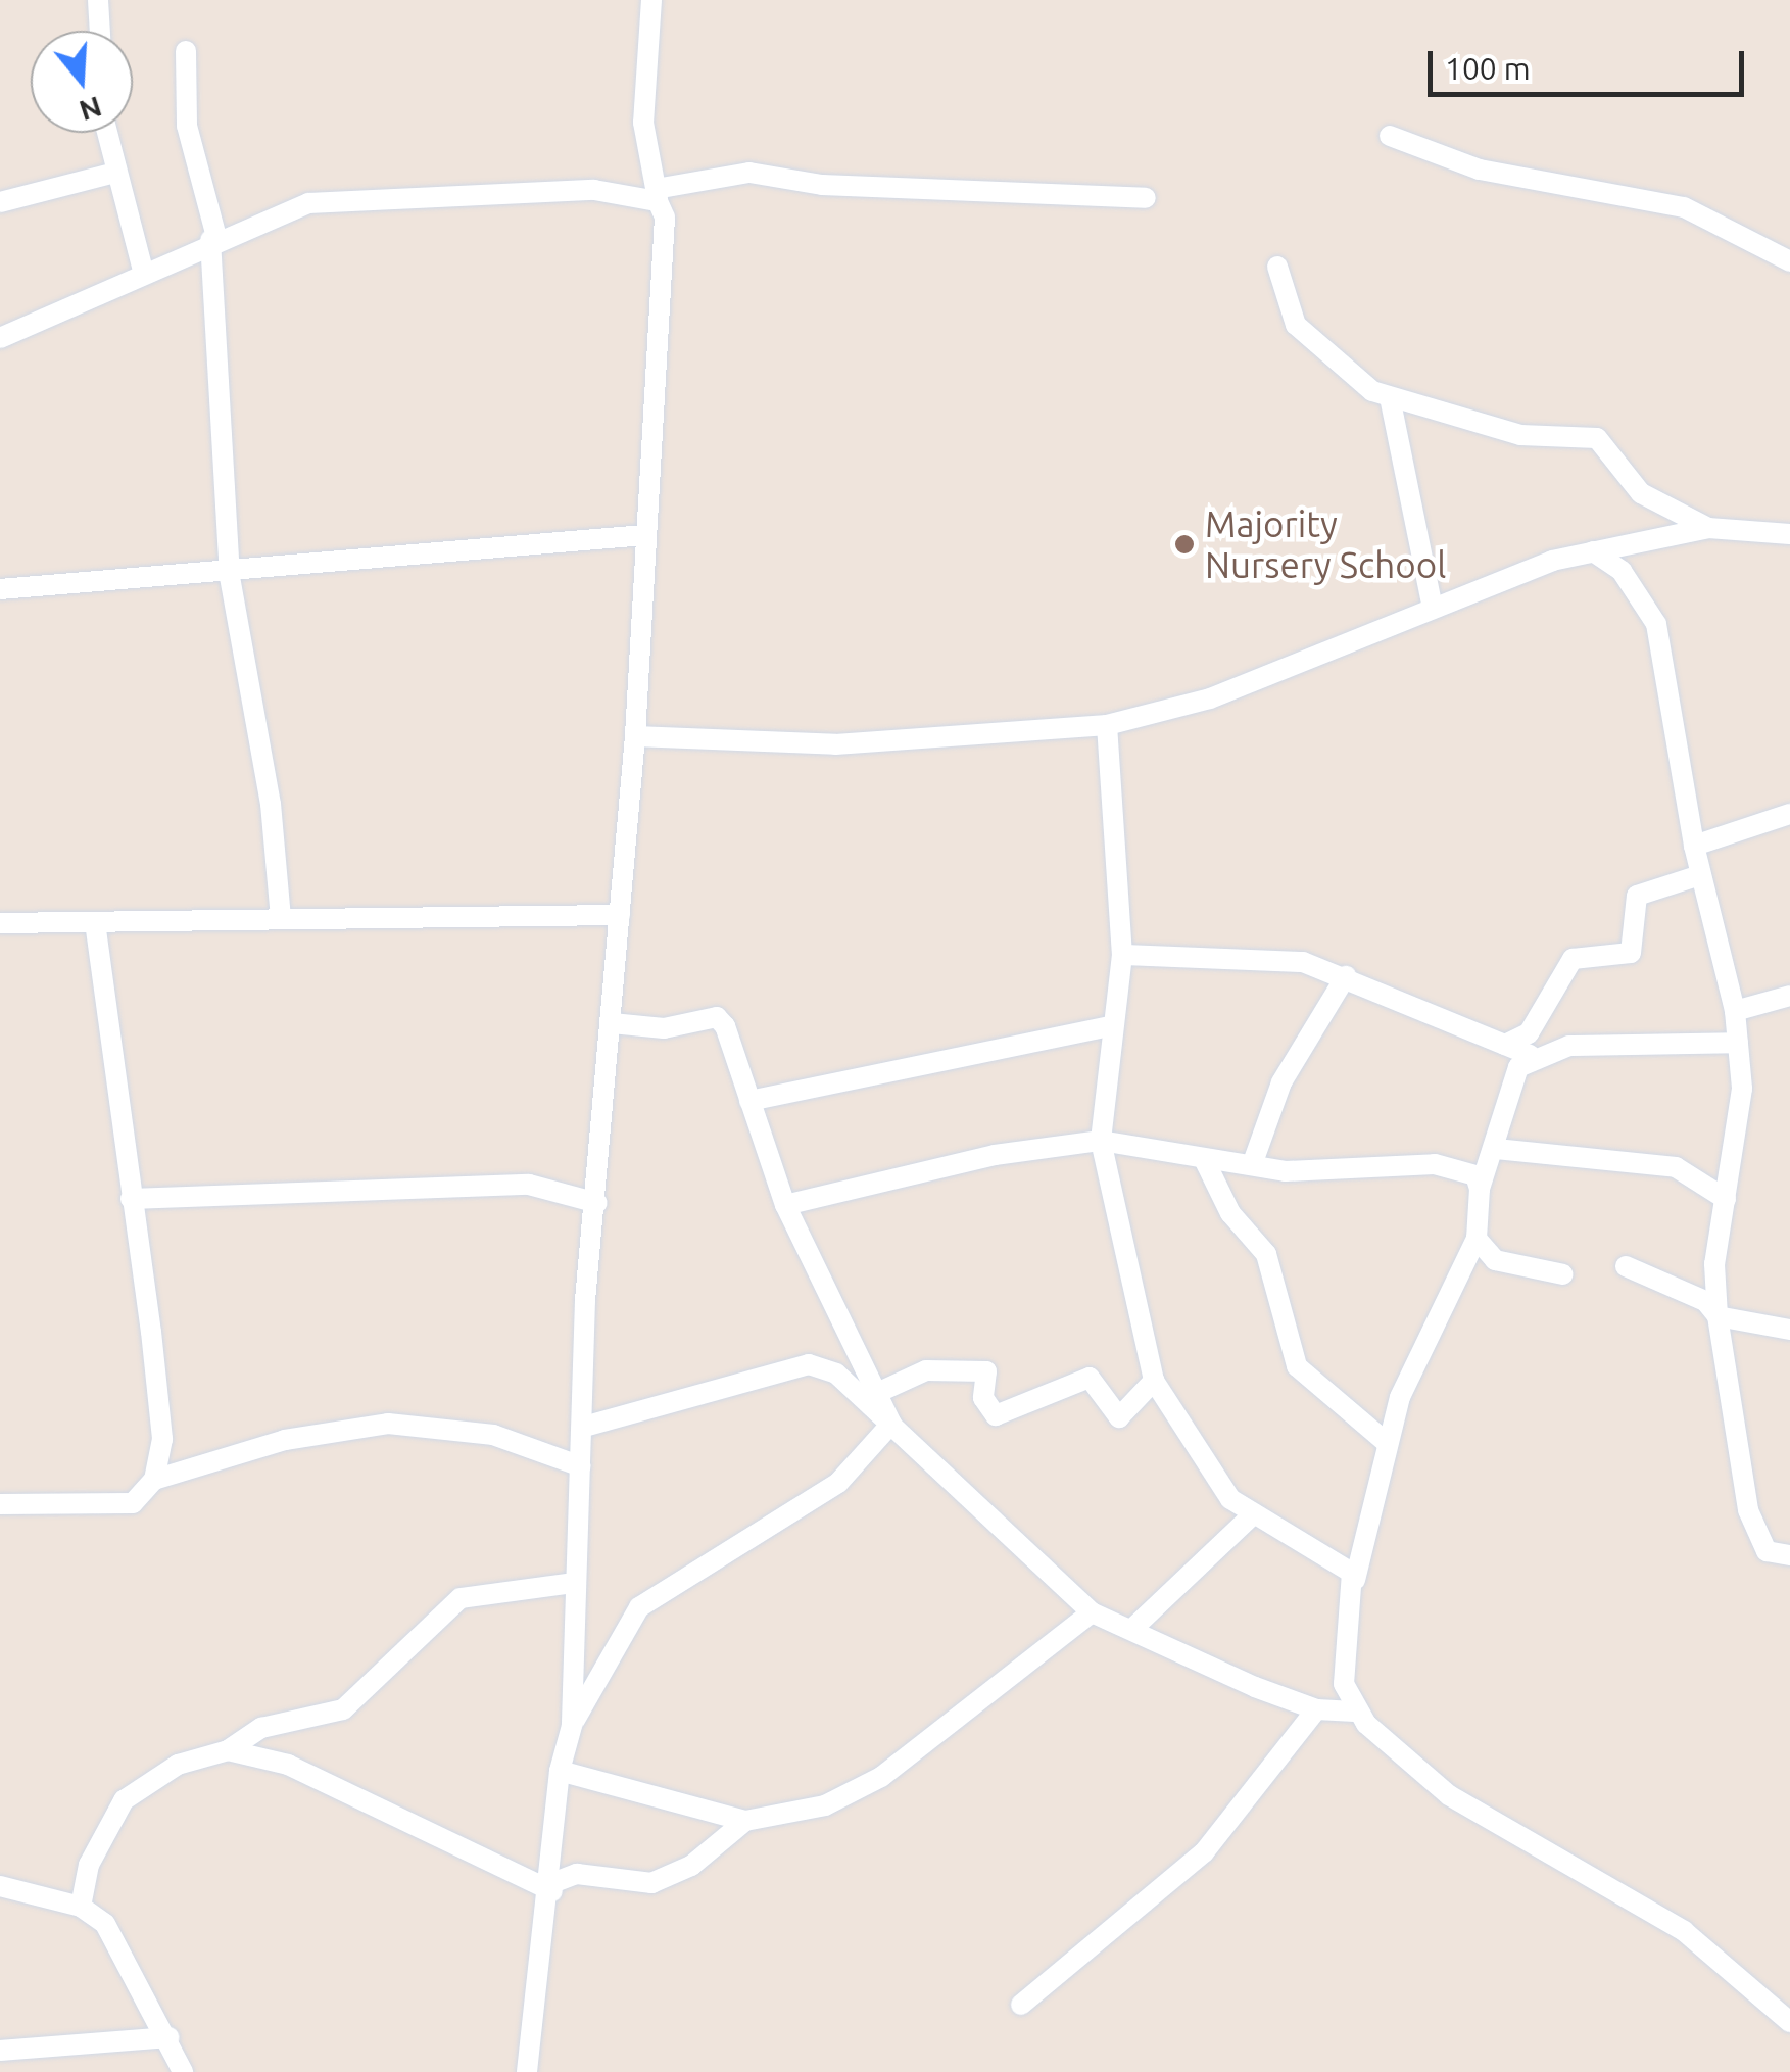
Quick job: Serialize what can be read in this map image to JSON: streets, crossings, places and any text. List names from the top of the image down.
{
  "places": ["Majority Nursery School"],
  "scale_bar": "100 m",
  "north": "bottom"
}
